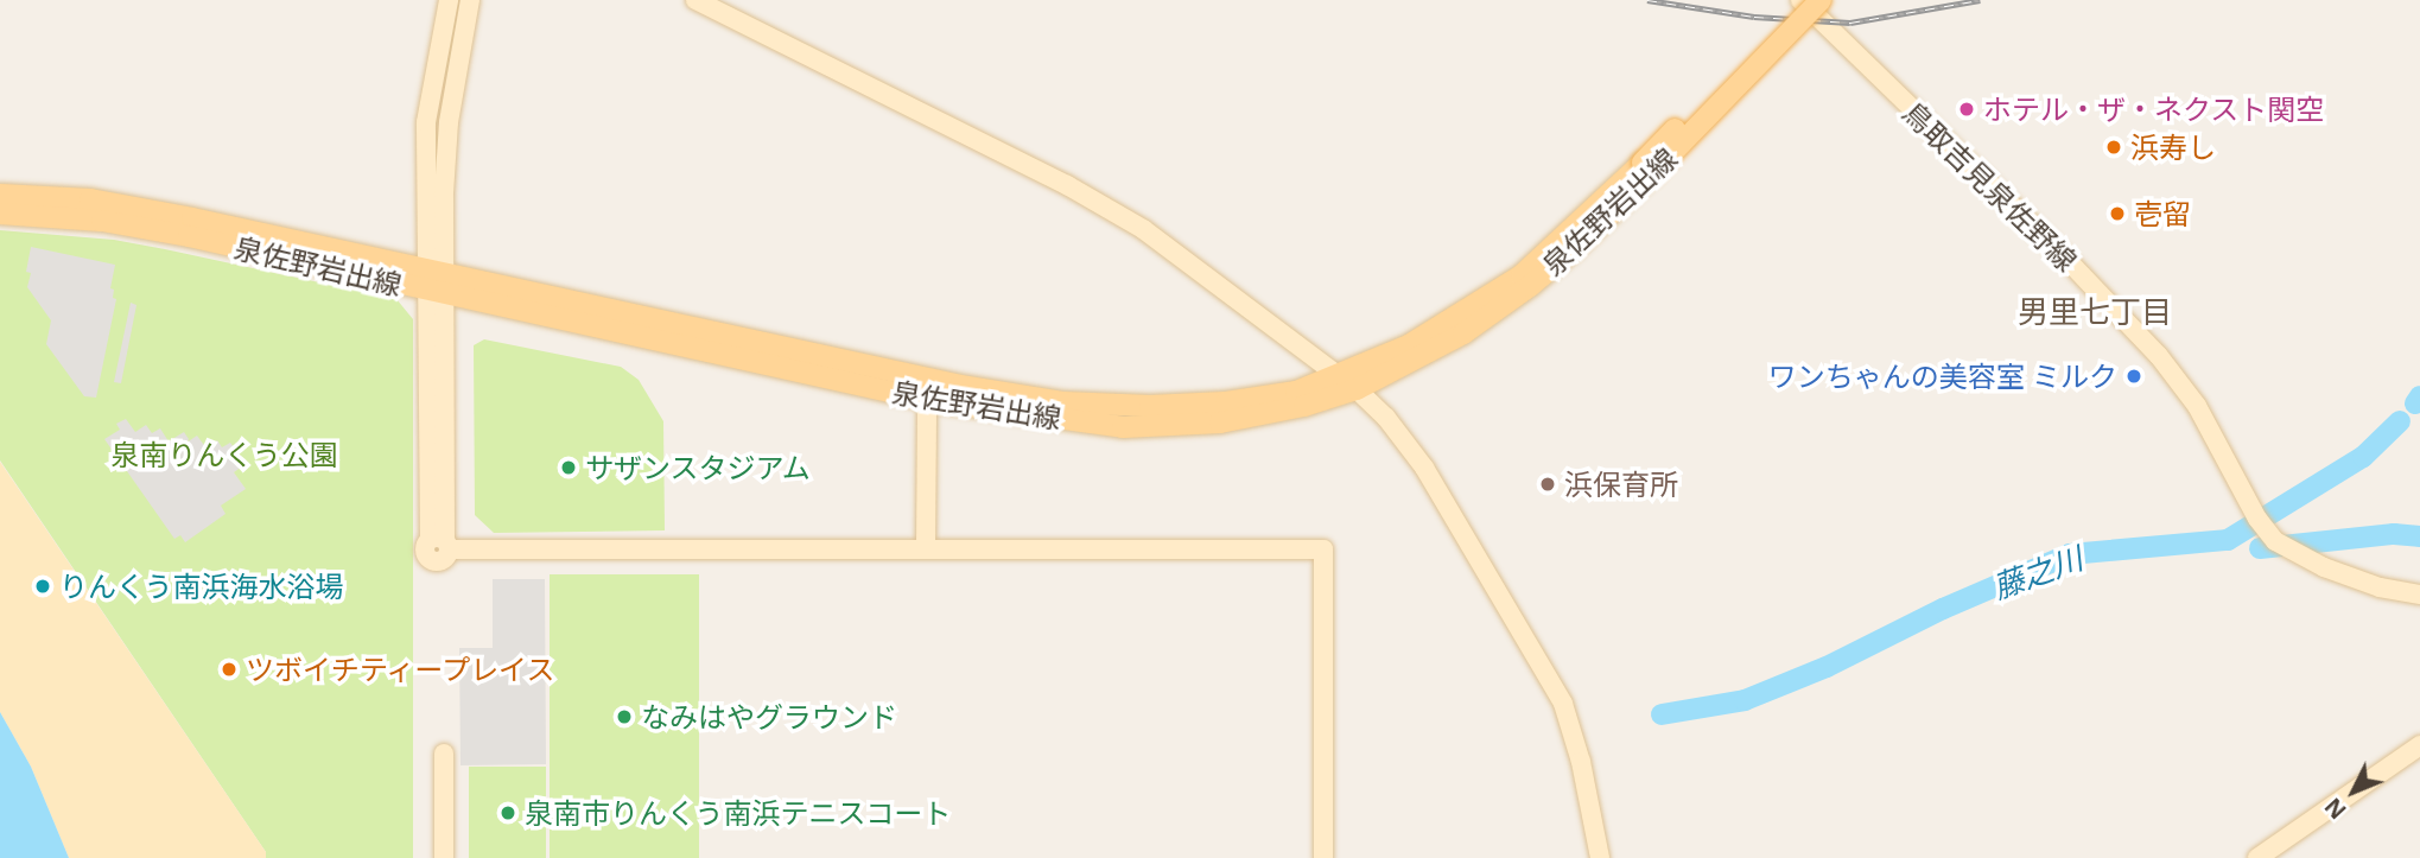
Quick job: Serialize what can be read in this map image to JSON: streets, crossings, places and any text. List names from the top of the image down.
{
  "streets": {
    "main road": ["泉佐野岩出線"],
    "street": ["鳥取吉見泉佐野線"]
  },
  "crossings": [
    ["鳥取吉見泉佐野線", "泉佐野岩出線"]
  ],
  "districts": ["男里七丁目"],
  "water": ["藤之川"],
  "parks": ["泉南りんくう公園"],
  "places": [
    "ホテル・ザ・ネクスト関空",
    "浜寿し",
    "壱留",
    "ワンちゃんの美容室 ミルク",
    "サザンスタジアム",
    "浜保育所",
    "りんくう南浜海水浴場",
    "ツボイチティープレイス",
    "なみはやグラウンド",
    "泉南市りんくう南浜テニスコート"
  ],
  "north": "bottom left"
}
